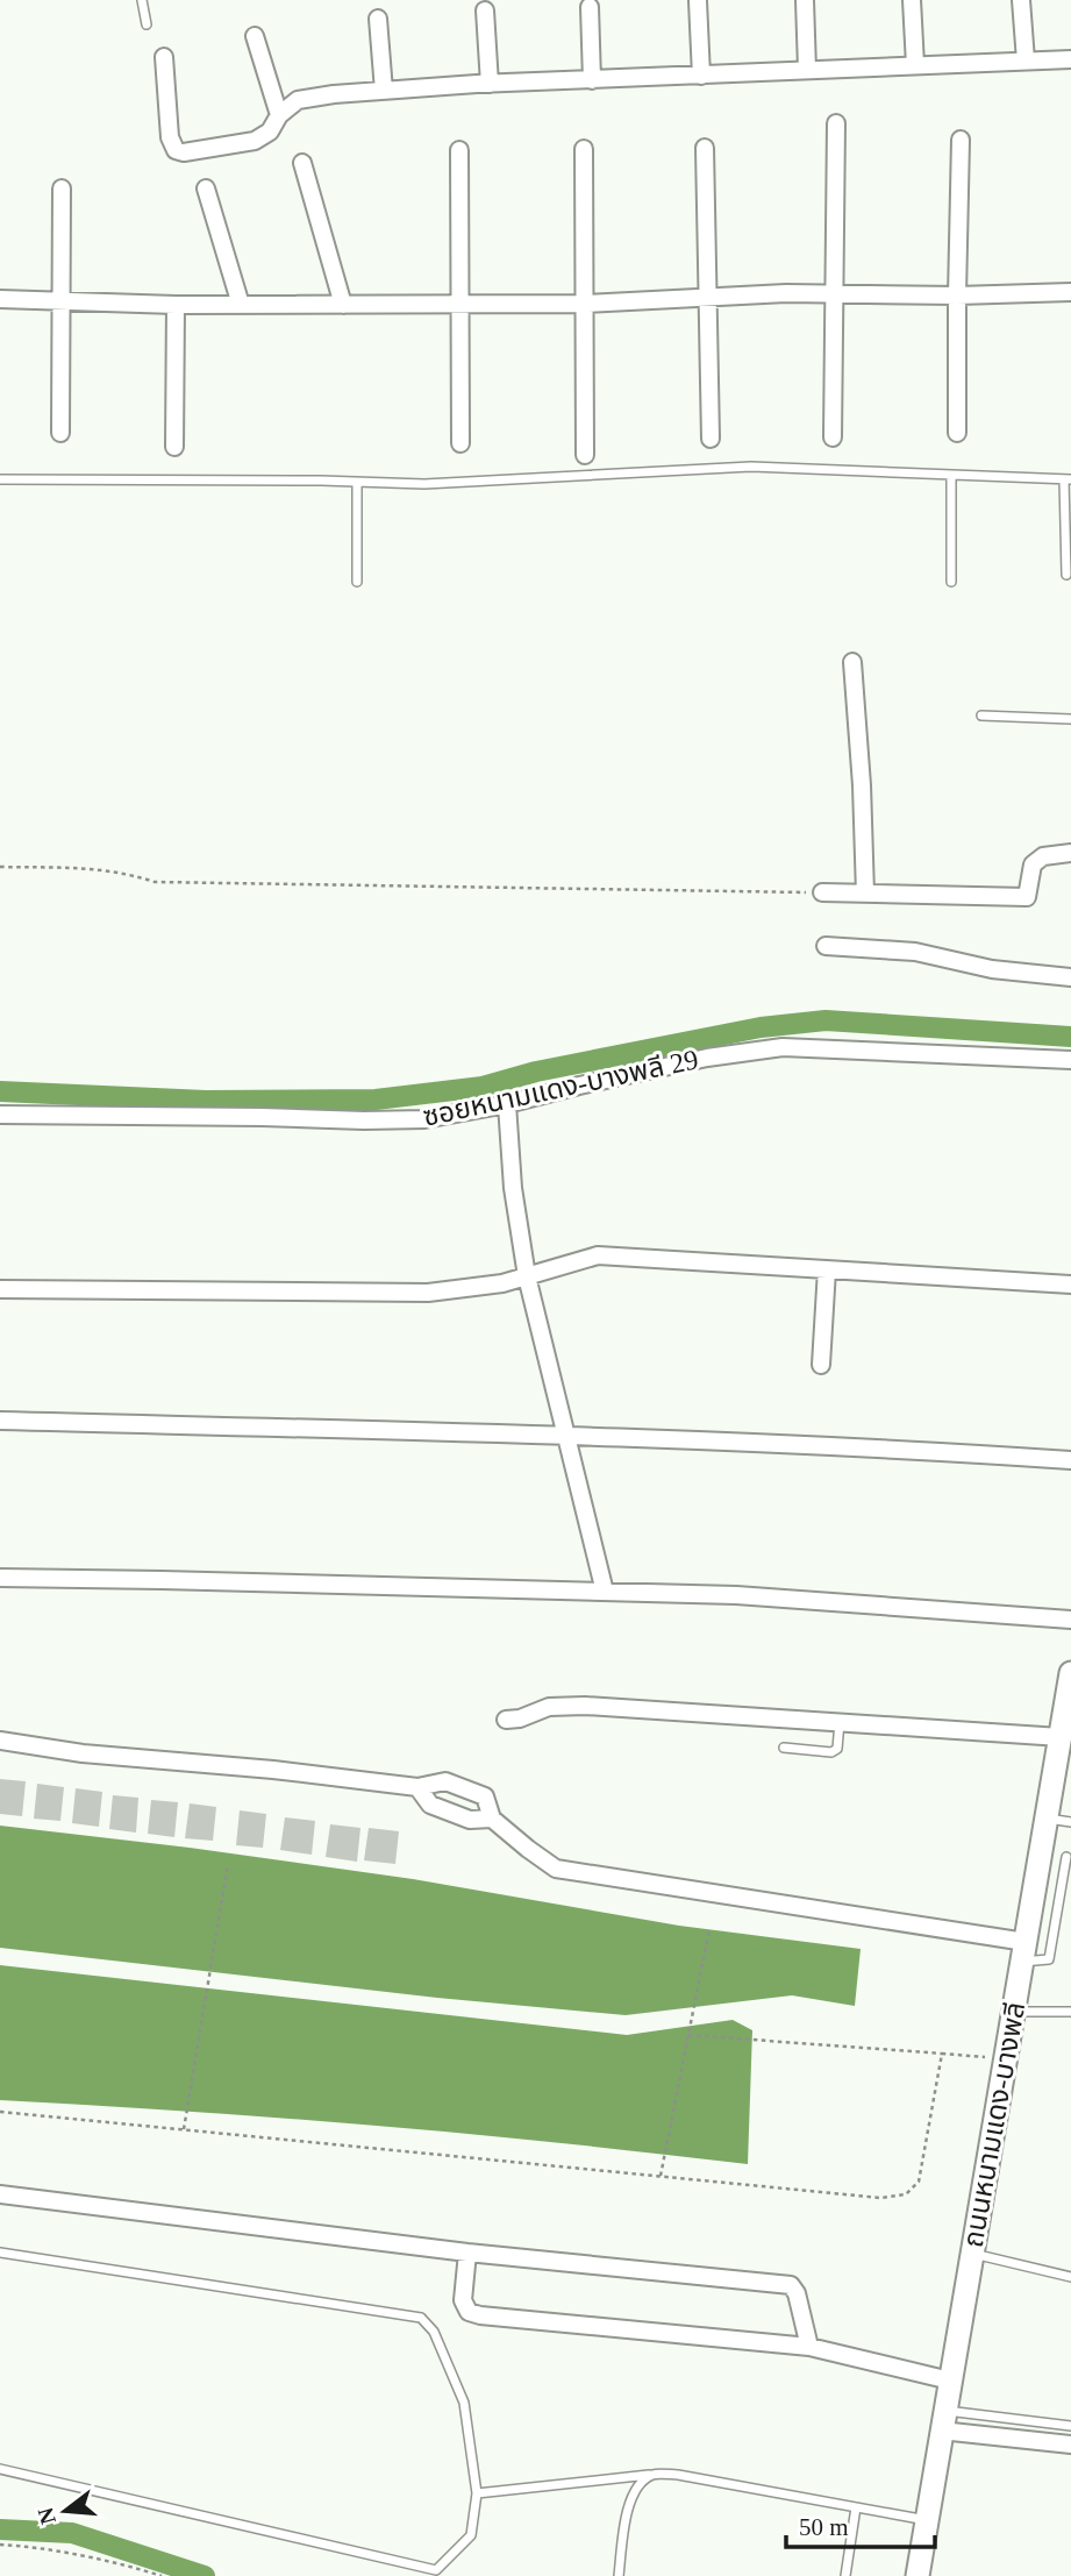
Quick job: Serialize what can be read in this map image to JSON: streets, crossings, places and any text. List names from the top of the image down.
{
  "streets": {
    "main road": ["ถนนหนามแดง-บางพลี"],
    "street": ["ซอยหนามแดง-บางพลี 29"]
  },
  "scale_bar": "50 m",
  "north": "left"
}
